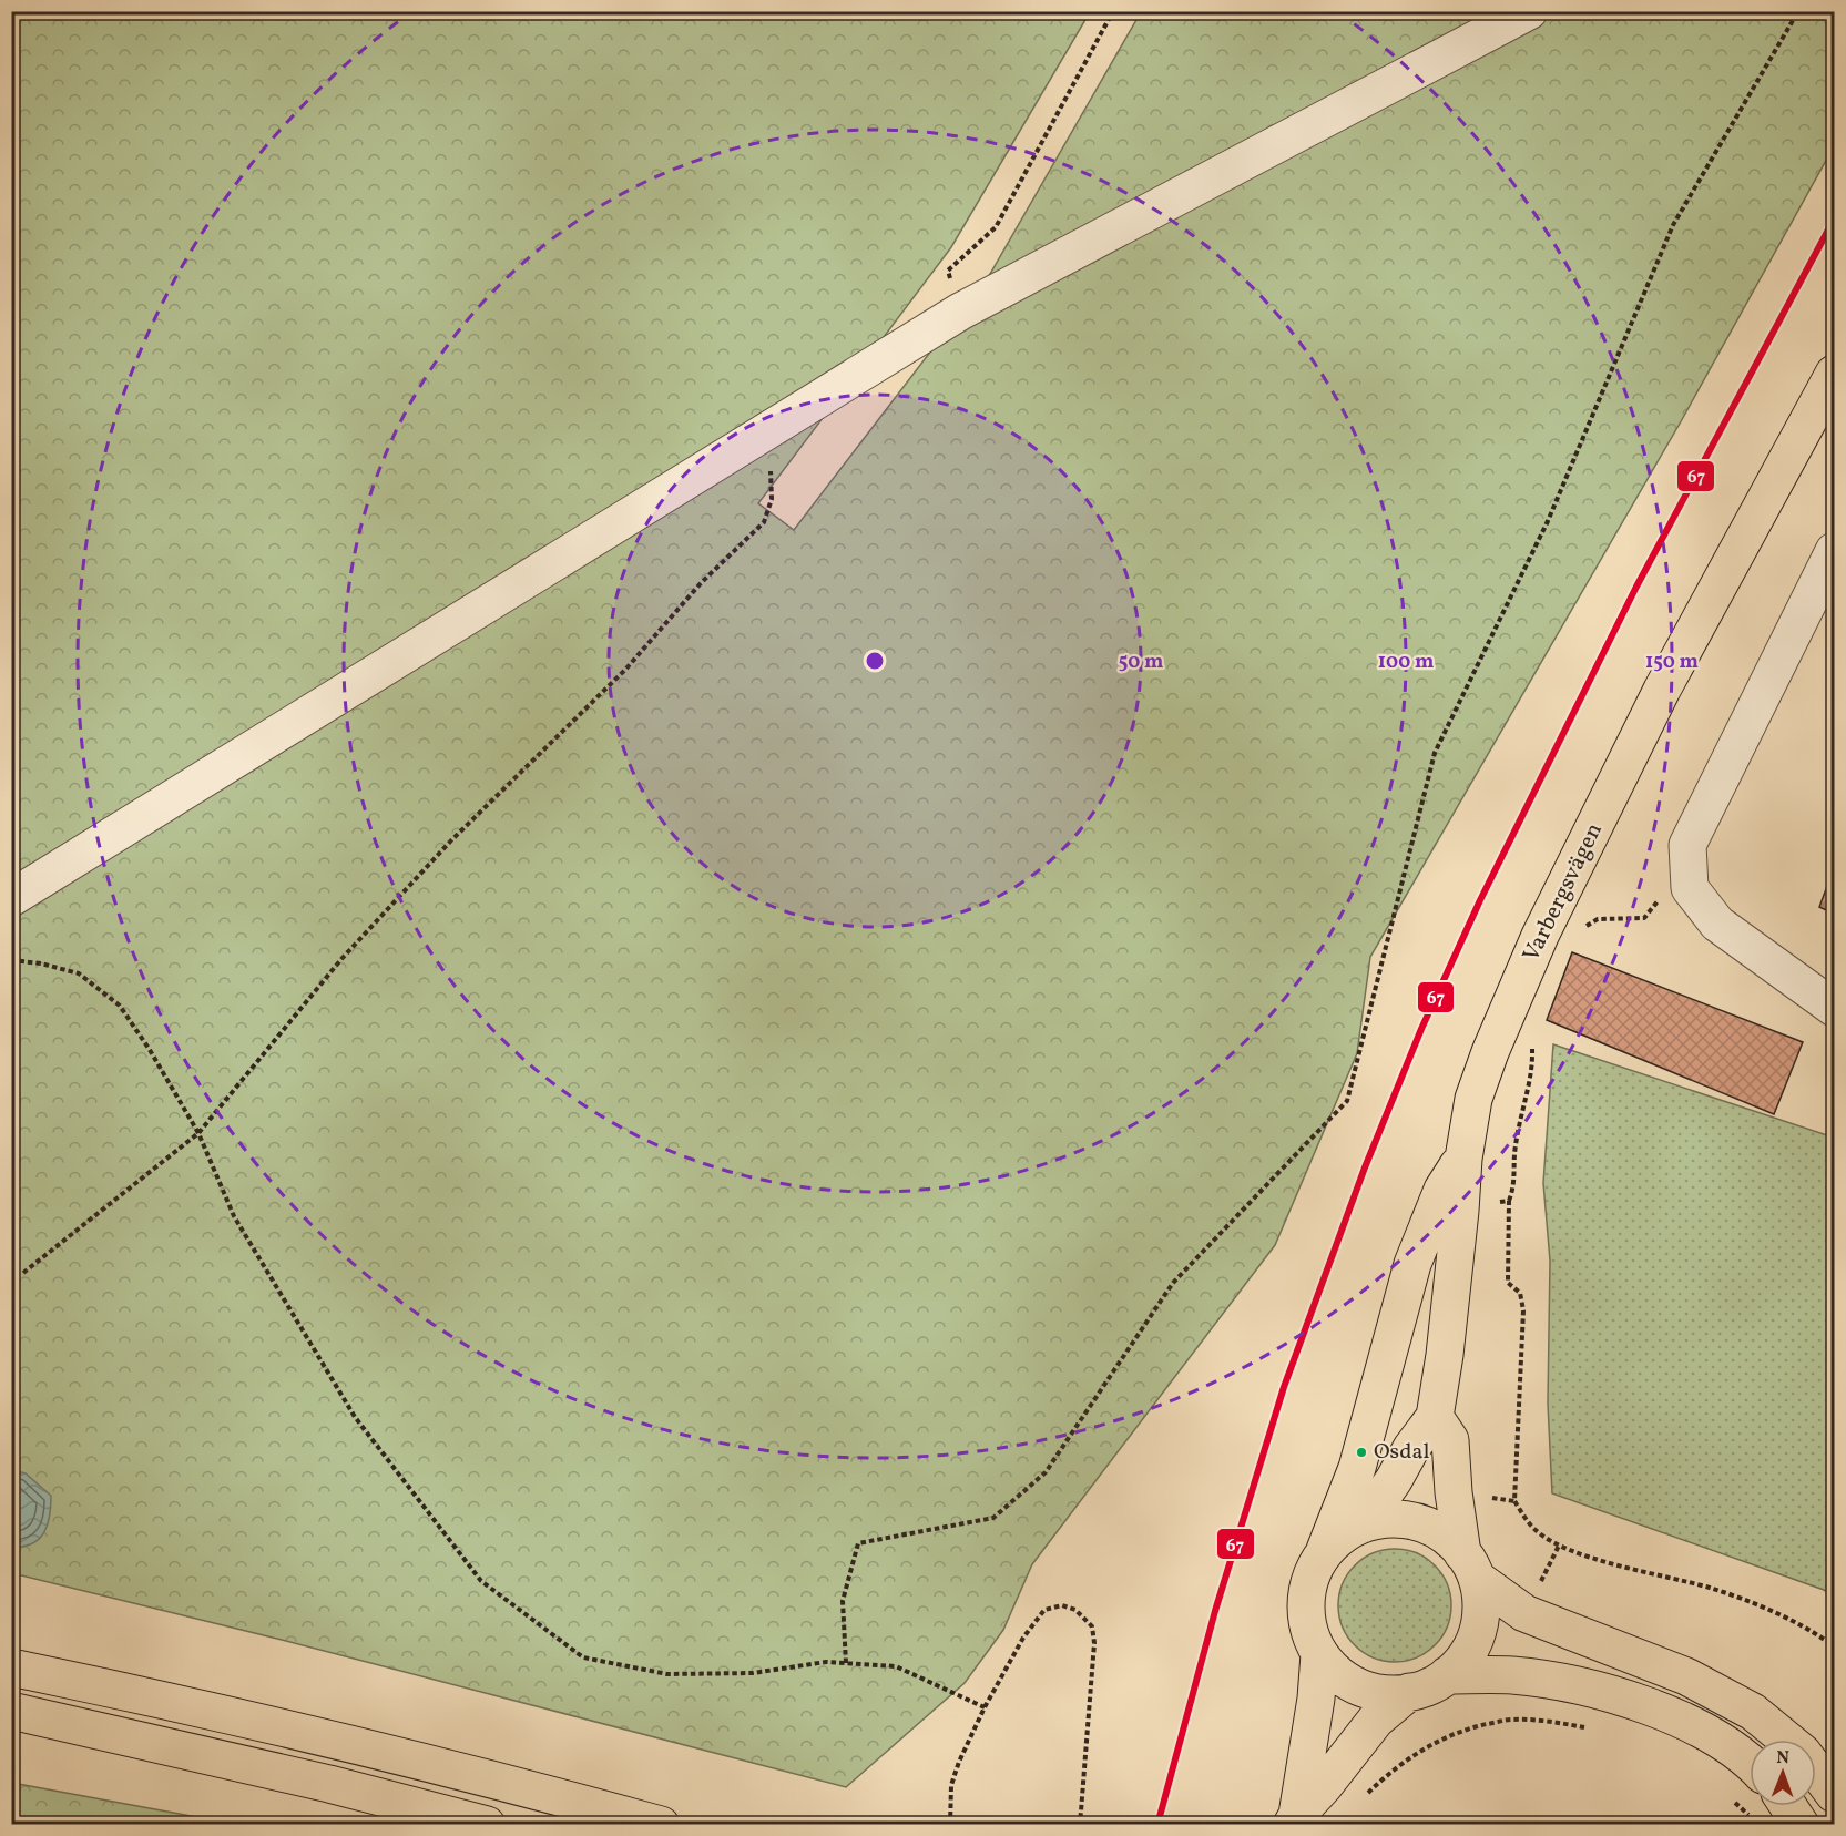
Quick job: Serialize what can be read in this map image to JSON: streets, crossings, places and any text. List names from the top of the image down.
{
  "streets": {
    "main road": ["Varbergsvägen"]
  },
  "places": ["Osdal"],
  "lines": ["transit line 67"],
  "north": "top",
  "rings": ["50 m", "100 m", "150 m"]
}
